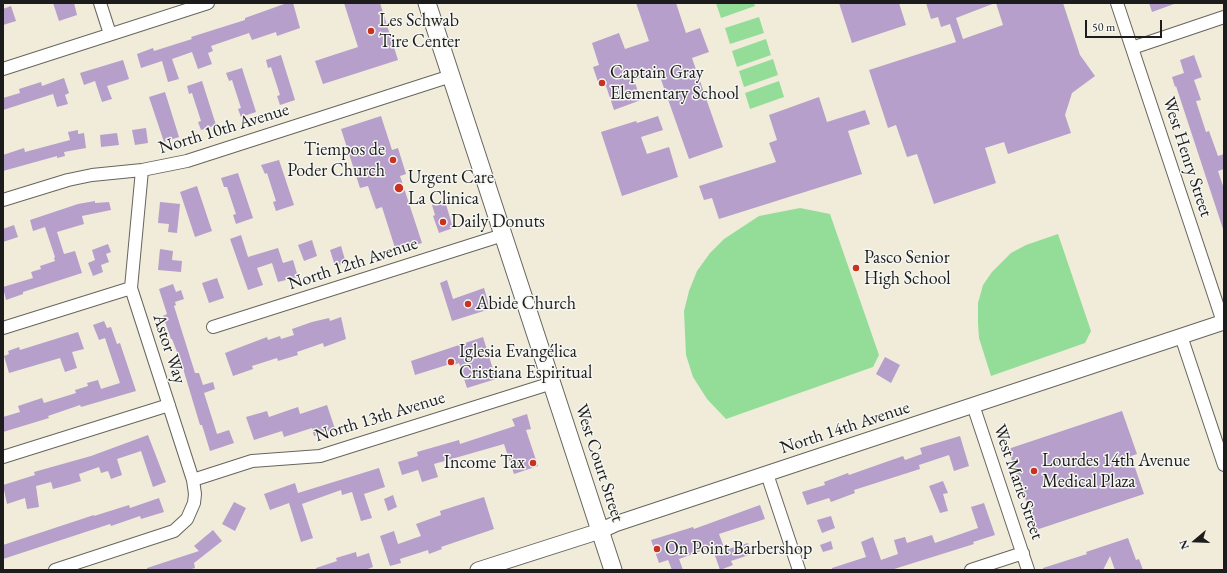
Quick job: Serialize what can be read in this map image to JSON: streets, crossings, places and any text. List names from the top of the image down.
{
  "streets": {
    "main road": ["West Court Street"],
    "street": [
      "North 10th Avenue",
      "West Henry Street",
      "North 12th Avenue",
      "Astor Way",
      "North 13th Avenue",
      "North 14th Avenue",
      "West Marie Street"
    ]
  },
  "crossings": [
    ["North 10th Avenue", "Astor Way"],
    ["North 10th Avenue", "West Court Street"],
    ["West Henry Street", "North 14th Avenue"],
    ["North 12th Avenue", "West Court Street"],
    ["Astor Way", "North 13th Avenue"],
    ["North 13th Avenue", "West Court Street"],
    ["North 14th Avenue", "West Court Street"],
    ["North 14th Avenue", "West Marie Street"]
  ],
  "places": [
    "Les Schwab Tire Center",
    "Captain Gray Elementary School",
    "Tiempos de Poder Church",
    "Urgent Care La Clinica",
    "Daily Donuts",
    "Pasco Senior High School",
    "Abide Church",
    "Iglesia Evangélica Cristiana Espiritual",
    "Income Tax",
    "Lourdes 14th Avenue Medical Plaza",
    "On Point Barbershop"
  ],
  "scale_bar": "50 m",
  "north": "left"
}
